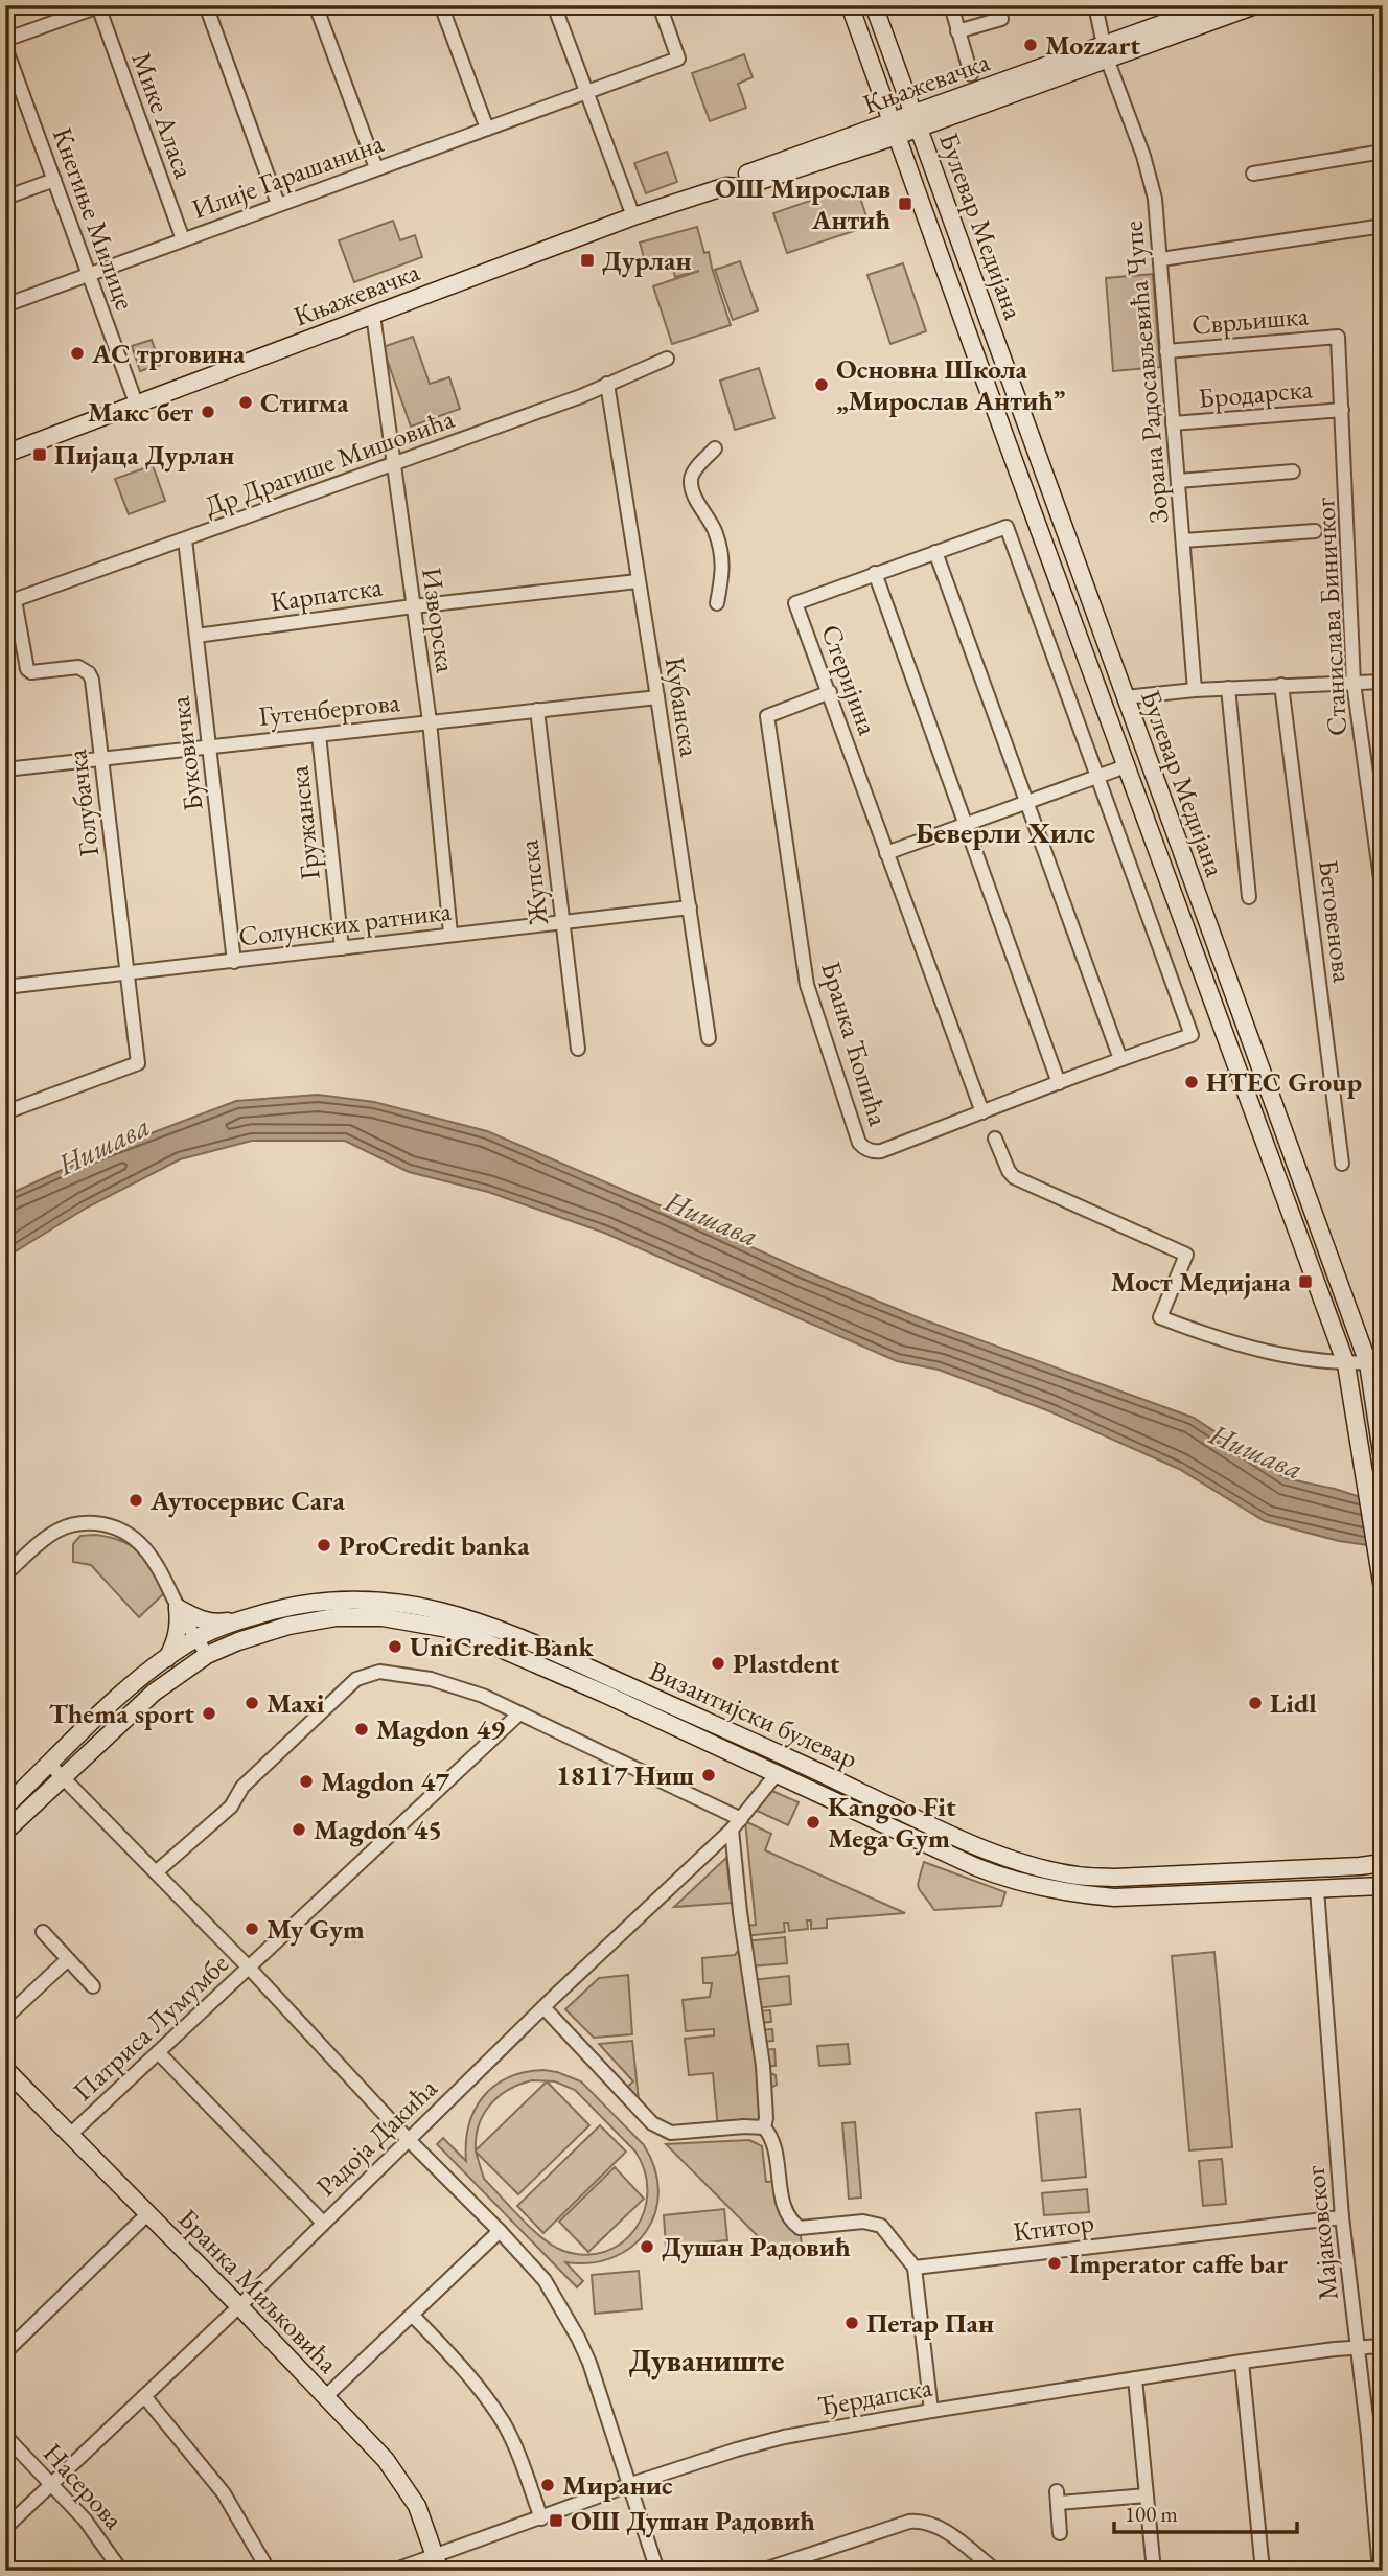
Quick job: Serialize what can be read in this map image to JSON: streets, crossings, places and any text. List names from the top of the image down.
{
  "streets": {
    "main road": [
      "Књажевачка",
      "Булевар Медијана",
      "Византијски булевар",
      "Бранка Миљковића"
    ],
    "street": [
      "Мике Аласа",
      "Илије Гарашанина",
      "Кнегиње Милице",
      "Сврљишка",
      "Зорана Радосављевића Чупе",
      "Бродарска",
      "Др Драгише Мишовића",
      "Карпатска",
      "Станислава Биничког",
      "Изворска",
      "Стеријина",
      "Кубанска",
      "Гутенбергова",
      "Буковичка",
      "Голубачка",
      "Гружанска",
      "Жупска",
      "Бетовенова",
      "Солунских ратника",
      "Бранка Ћопића",
      "Патриса Лумумбе",
      "Радоја Дакића",
      "Ктитор",
      "Мајаковског",
      "Ђердапска",
      "Насерова"
    ]
  },
  "crossings": [
    ["Књажевачка", "Кнегиње Милице"],
    ["Књажевачка", "Булевар Медијана"],
    ["Књажевачка", "Зорана Радосављевића Чупе"],
    ["Књажевачка", "Изворска"],
    ["Мике Аласа", "Илије Гарашанина"],
    ["Илије Гарашанина", "Кнегиње Милице"],
    ["Сврљишка", "Зорана Радосављевића Чупе"],
    ["Сврљишка", "Станислава Биничког"],
    ["Зорана Радосављевића Чупе", "Бродарска"],
    ["Бродарска", "Станислава Биничког"],
    ["Др Драгише Мишовића", "Изворска"],
    ["Др Драгише Мишовића", "Кубанска"],
    ["Др Драгише Мишовића", "Буковичка"],
    ["Др Драгише Мишовића", "Голубачка"],
    ["Карпатска", "Изворска"],
    ["Карпатска", "Кубанска"],
    ["Карпатска", "Буковичка"],
    ["Изворска", "Гутенбергова"],
    ["Изворска", "Солунских ратника"],
    ["Стеријина", "Бранка Ћопића"],
    ["Кубанска", "Гутенбергова"],
    ["Кубанска", "Солунских ратника"],
    ["Гутенбергова", "Буковичка"],
    ["Гутенбергова", "Голубачка"],
    ["Гутенбергова", "Гружанска"],
    ["Гутенбергова", "Жупска"],
    ["Буковичка", "Солунских ратника"],
    ["Голубачка", "Солунских ратника"],
    ["Гружанска", "Солунских ратника"],
    ["Жупска", "Солунских ратника"],
    ["Византијски булевар", "Радоја Дакића"],
    ["Византијски булевар", "Мајаковског"],
    ["Патриса Лумумбе", "Бранка Миљковића"],
    ["Радоја Дакића", "Бранка Миљковића"],
    ["Радоја Дакића", "Насерова"],
    ["Ктитор", "Мајаковског"],
    ["Мајаковског", "Ђердапска"],
    ["Бранка Миљковића", "Ђердапска"]
  ],
  "districts": ["Беверли Хилс", "Дуваниште"],
  "water": ["Нишава"],
  "places": {
    "other": [
      "Mozzart",
      "АС трговина",
      "Основна Школа „Мирослав Антић”",
      "Стигма",
      "Макс бет",
      "HTEC Group",
      "Аутосервис Сага",
      "ProCredit banka",
      "UniCredit Bank",
      "Plastdent",
      "Maxi",
      "Lidl",
      "Thema sport",
      "Magdon 49",
      "18117 Ниш",
      "Magdon 47",
      "Kangoo Fit Mega Gym",
      "Magdon 45",
      "My Gym",
      "Душан Радовић",
      "Imperator caffe bar",
      "Петар Пан",
      "Миранис"
    ],
    "transit": [
      "ОШ Мирослав Антић",
      "Дурлан",
      "Пијаца Дурлан",
      "Мост Медијана",
      "ОШ Душан Радовић"
    ]
  },
  "scale_bar": "100 m"
}
